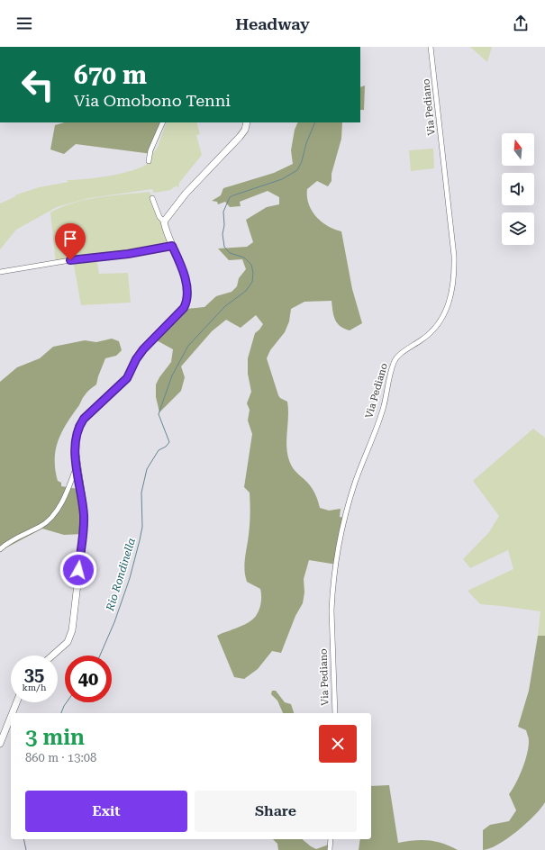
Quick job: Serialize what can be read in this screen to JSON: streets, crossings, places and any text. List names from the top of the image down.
{
  "streets": {
    "street": ["Via Pediano"]
  },
  "water": ["Rio Rondinella"],
  "north": "top",
  "page": {
    "header": "Headway",
    "turn": ["670 m", "Via Omobono Tenni"],
    "speed": "35 km/h",
    "limit": "40",
    "heading": ["3 min", "860 m · 13:08"],
    "buttons": ["Exit", "Share"]
  }
}
